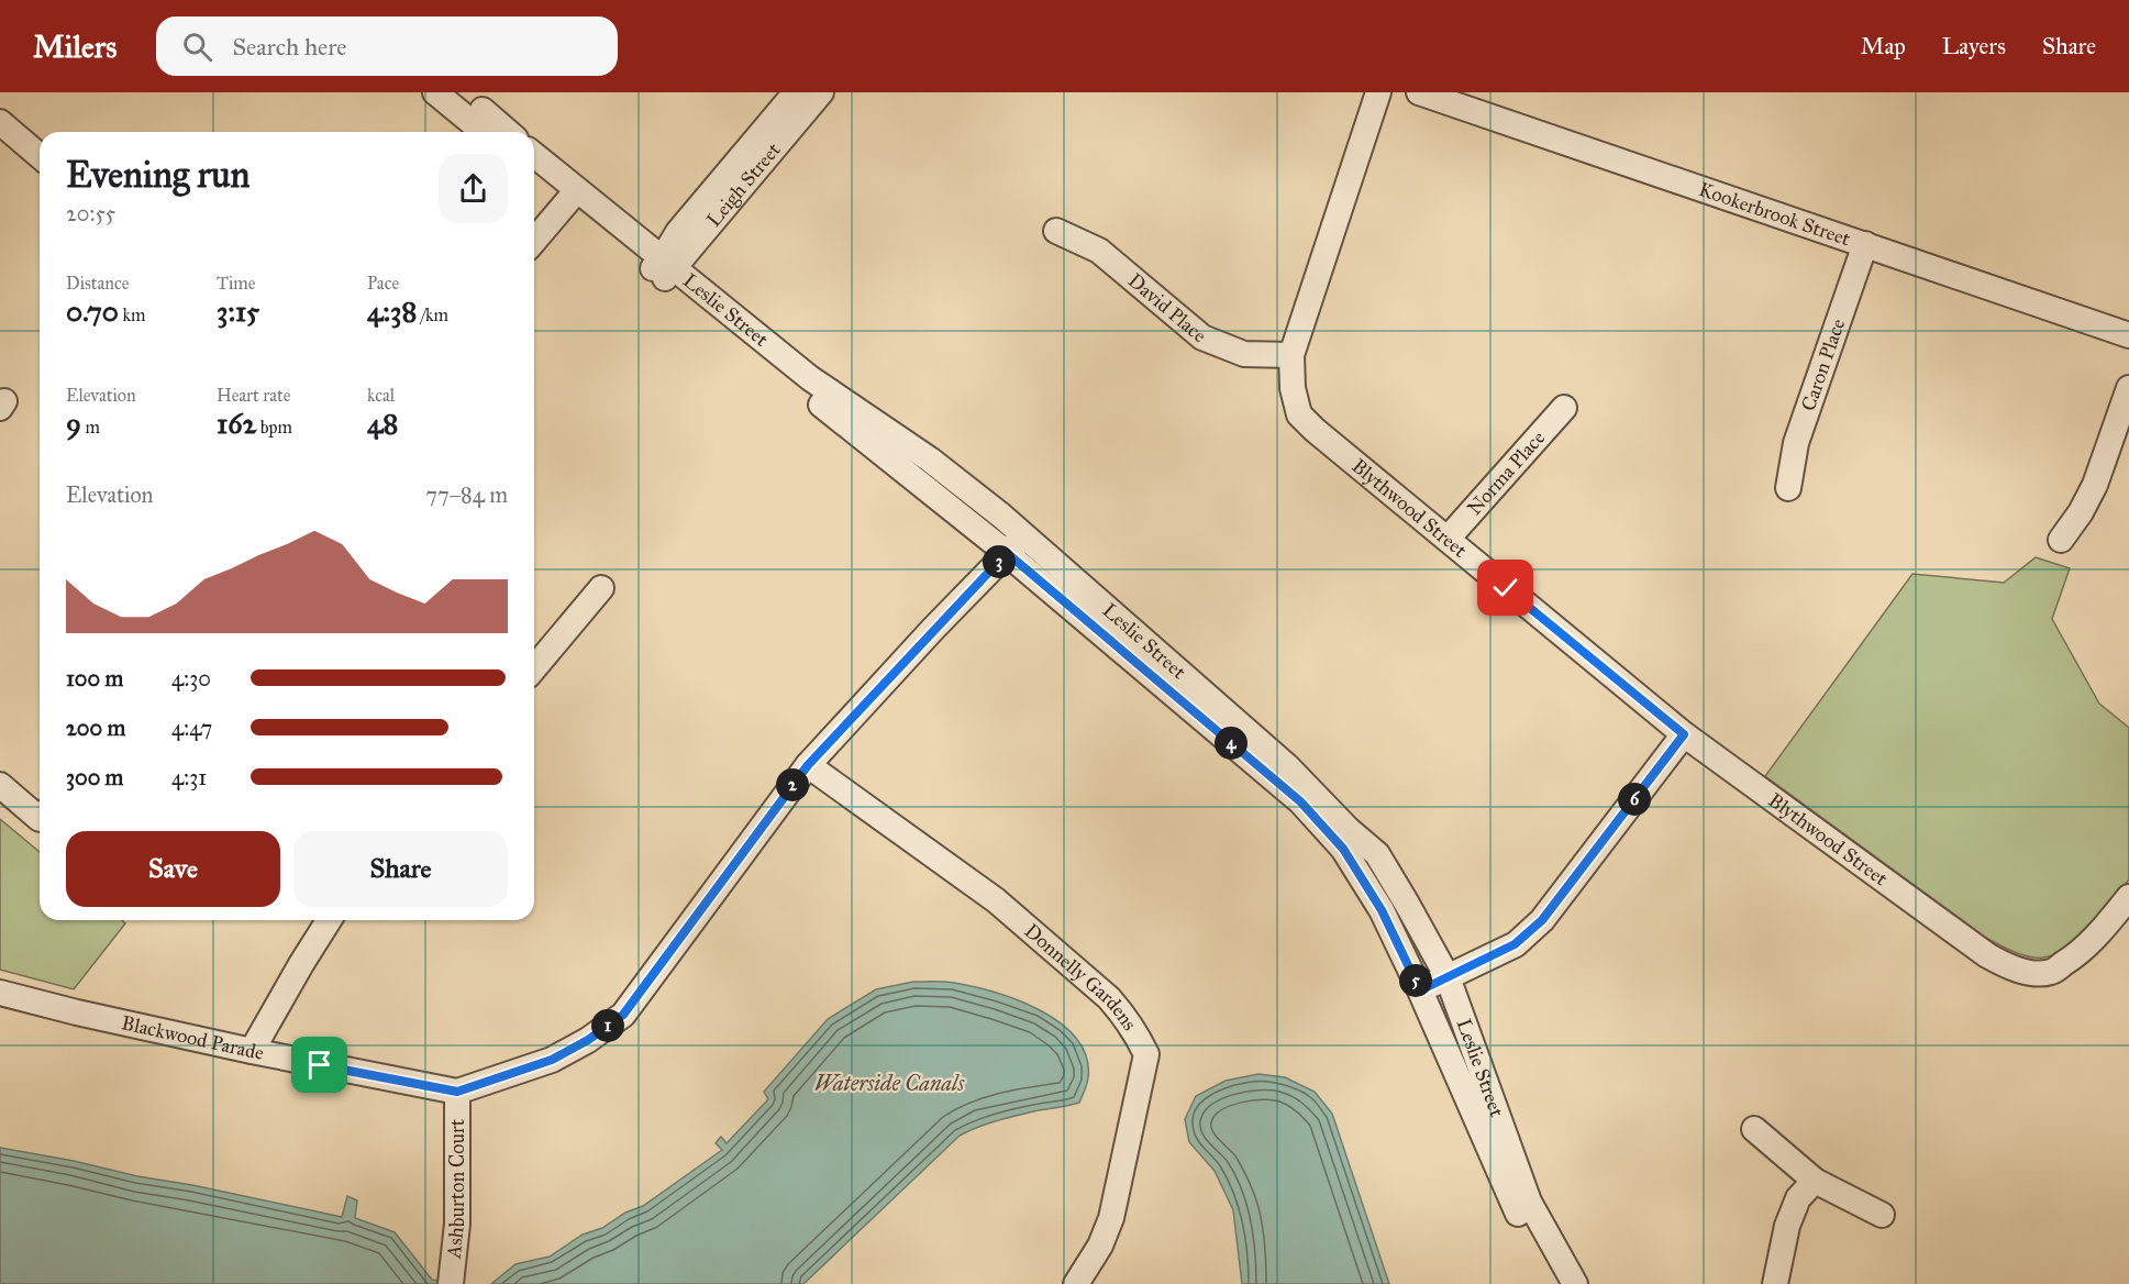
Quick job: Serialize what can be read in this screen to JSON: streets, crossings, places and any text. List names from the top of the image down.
{
  "streets": {
    "street": [
      "Leigh Street",
      "Kookerbrook Street",
      "David Place",
      "Leslie Street",
      "Caron Place",
      "Norma Place",
      "Blythwood Street",
      "Donnelly Gardens",
      "Blackwood Parade",
      "Ashburton Court"
    ]
  },
  "crossings": [
    ["Leigh Street", "Leslie Street"],
    ["Kookerbrook Street", "Caron Place"],
    ["David Place", "Blythwood Street"],
    ["Leslie Street", "Blackwood Parade"],
    ["Norma Place", "Blythwood Street"],
    ["Donnelly Gardens", "Blackwood Parade"],
    ["Blackwood Parade", "Ashburton Court"]
  ],
  "water": ["Waterside Canals"],
  "page": {
    "header": "Milers",
    "search": "Search here",
    "nav": ["Map", "Layers", "Share"],
    "heading": ["Evening run", "20:55"],
    "stats": [
      ["Distance", "0.70 km"],
      ["Time", "3:15"],
      ["Pace", "4:38 /km"],
      ["Elevation", "9 m"],
      ["Heart rate", "162 bpm"],
      ["kcal", "48"]
    ],
    "chart": ["Elevation", "77–84 m"],
    "pins": [
      "3",
      "4",
      "2",
      "6",
      "5",
      "1"
    ],
    "list": [
      {
        "name": "100 m",
        "note": "4:30"
      },
      {
        "name": "200 m",
        "note": "4:47"
      },
      {
        "name": "300 m",
        "note": "4:31"
      }
    ],
    "buttons": ["Save", "Share"]
  }
}
